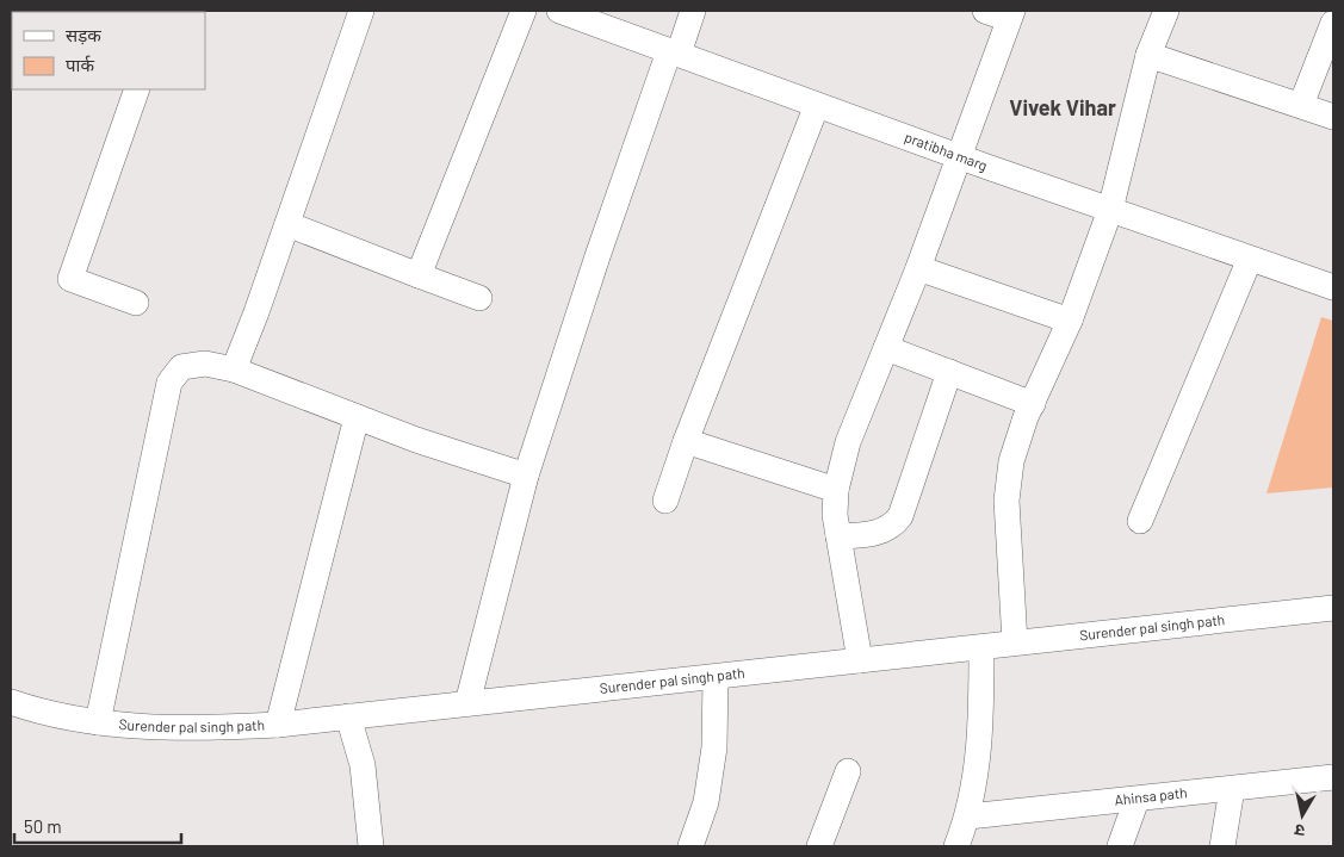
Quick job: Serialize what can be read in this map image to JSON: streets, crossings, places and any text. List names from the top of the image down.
{
  "streets": {
    "street": ["pratibha marg", "Surender pal singh path", "Ahinsa path"]
  },
  "districts": ["Vivek Vihar"],
  "legend": ["सड़क", "पार्क"],
  "scale_bar": "50 m",
  "north": "bottom"
}
